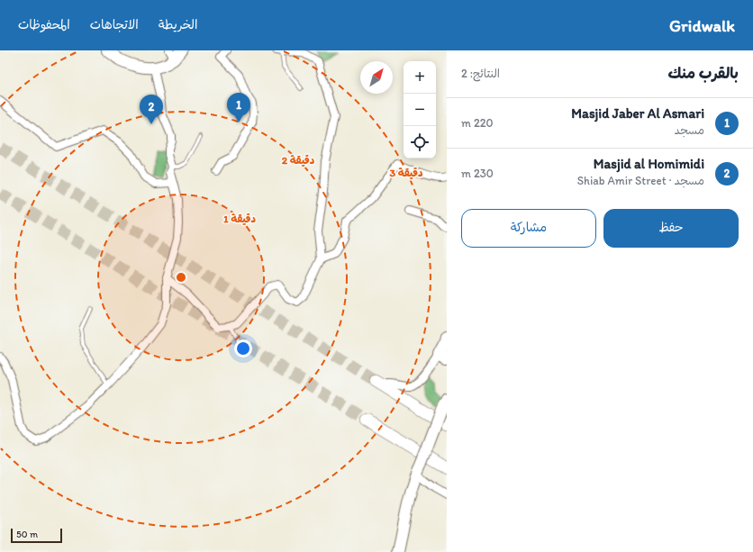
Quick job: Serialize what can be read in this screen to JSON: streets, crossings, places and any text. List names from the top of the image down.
{
  "scale_bar": "50 m",
  "north": "top right",
  "page": {
    "header": "Gridwalk",
    "nav": ["الخريطة", "الاتجاهات", "المحفوظات"],
    "heading": ["بالقرب منك", "النتائج: 2"],
    "map_buttons": ["+", "−"],
    "pins": ["1", "2"],
    "list": [
      {
        "mark": "1",
        "name": "Masjid Jaber Al Asmari",
        "note": "مسجد",
        "value": "220 m"
      },
      {
        "mark": "2",
        "name": "Masjid al Homimidi",
        "note": "مسجد · Shiab Amir Street",
        "value": "230 m"
      }
    ],
    "buttons": ["حفظ", "مشاركة"],
    "scale": "50 m"
  },
  "rings": ["2 دقيقة", "3 دقيقة", "1 دقيقة"]
}
